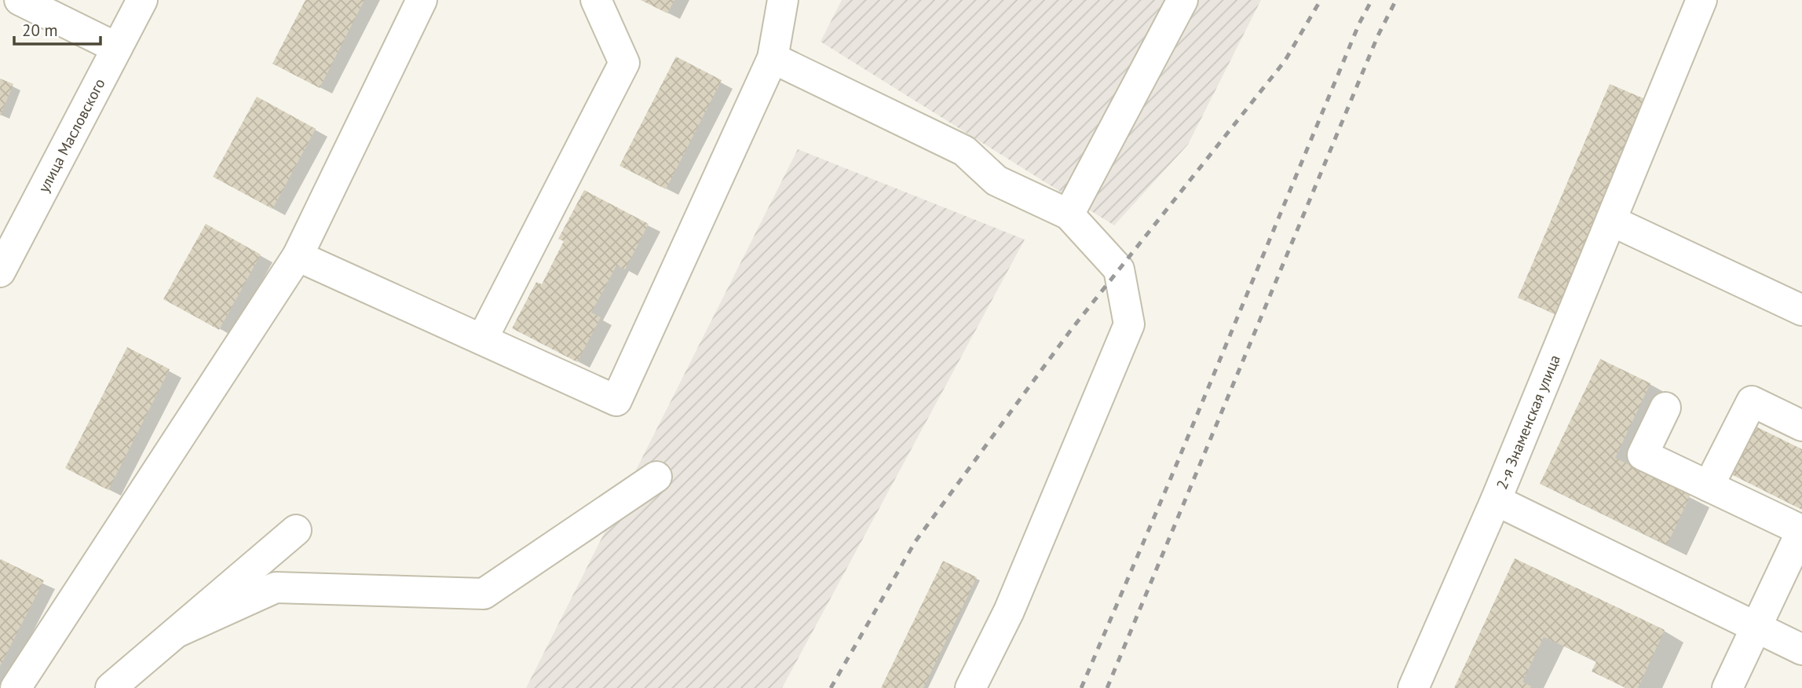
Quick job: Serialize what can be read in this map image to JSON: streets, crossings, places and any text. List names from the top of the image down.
{
  "streets": {
    "street": ["улица Масловского", "2-я Знаменская улица"]
  },
  "scale_bar": "20 m"
}
